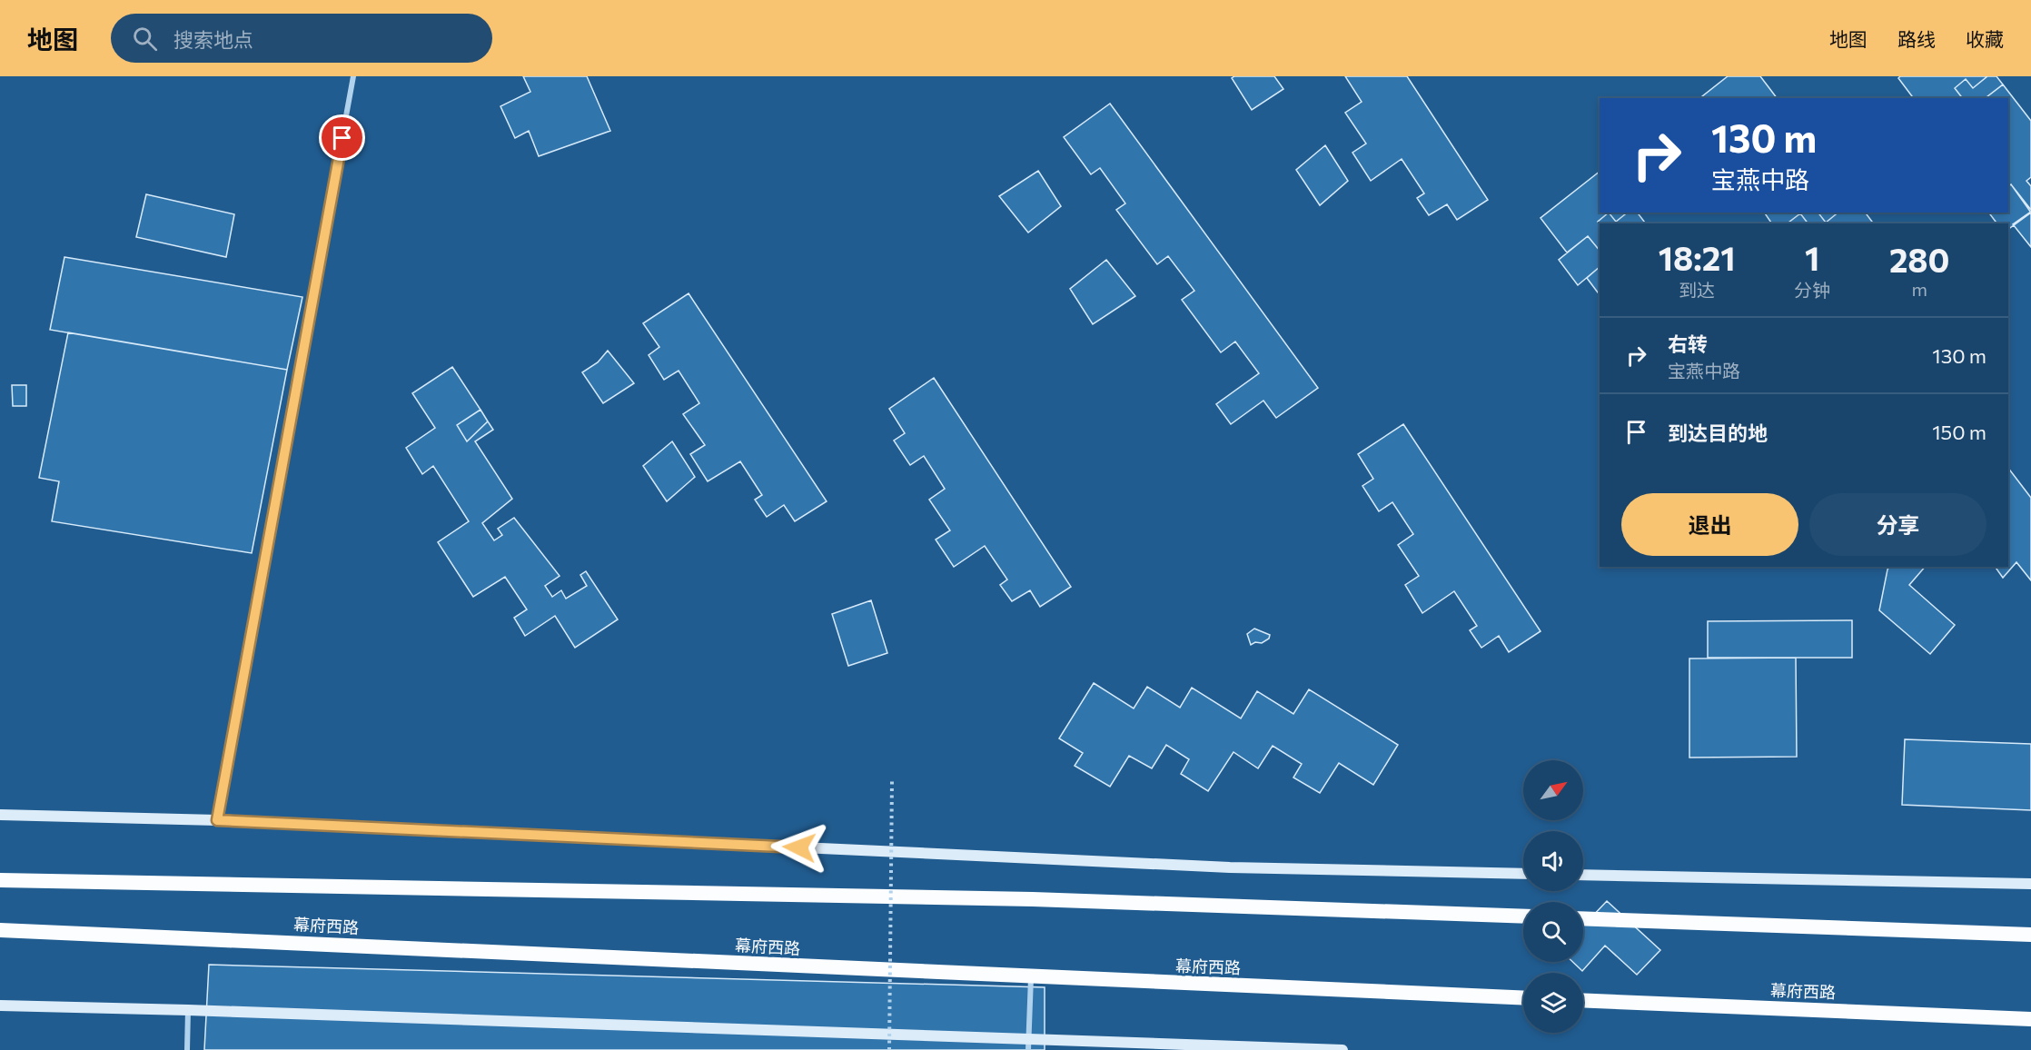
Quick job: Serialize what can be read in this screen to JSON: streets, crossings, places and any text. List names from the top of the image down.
{
  "streets": {
    "highway": ["幕府西路"]
  },
  "north": "top right",
  "page": {
    "header": "地图",
    "search": "搜索地点",
    "nav": ["地图", "路线", "收藏"],
    "turn": ["130 m", "宝燕中路"],
    "eta": [
      "18:21",
      "到达",
      "1",
      "分钟",
      "280",
      "m"
    ],
    "list": [
      {
        "name": "右转",
        "note": "宝燕中路",
        "value": "130 m"
      },
      {
        "name": "到达目的地",
        "value": "150 m"
      }
    ],
    "buttons": ["退出", "分享"]
  }
}
